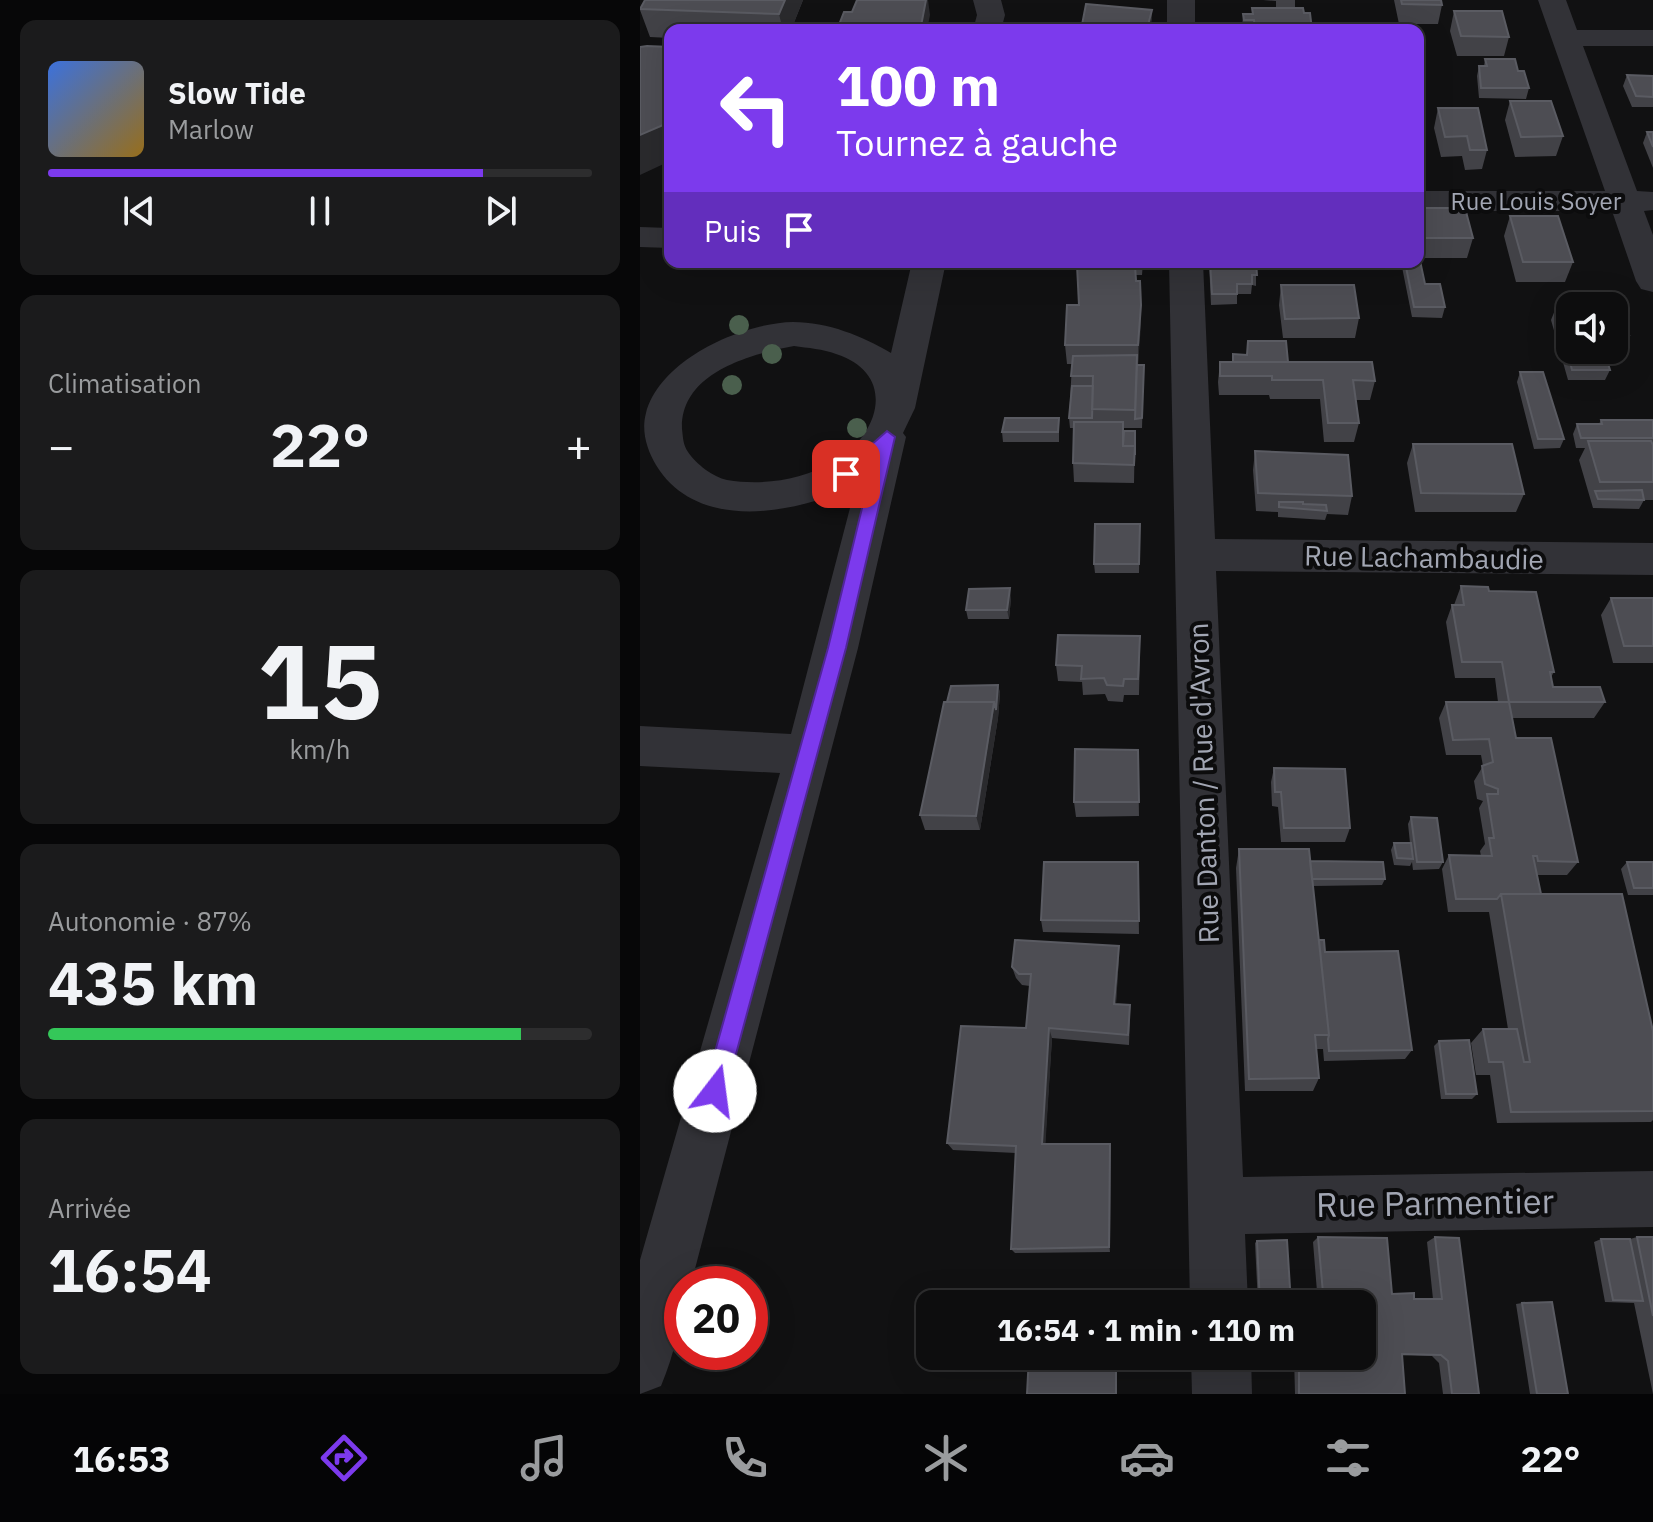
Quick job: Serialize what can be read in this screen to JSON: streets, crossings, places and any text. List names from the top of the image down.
{
  "streets": {
    "street": [
      "Rue Louis Soyer",
      "Rue Lachambaudie",
      "Rue Danton / Rue d'Avron",
      "Rue Parmentier"
    ]
  },
  "crossings": [
    ["Rue Lachambaudie", "Rue Danton / Rue d'Avron"],
    ["Rue Danton / Rue d'Avron", "Rue Parmentier"]
  ],
  "page": {
    "turn": ["100 m", "Tournez à gauche"],
    "song": ["Slow Tide", "Marlow"],
    "then": "Puis",
    "tile": [
      "Climatisation",
      ["15", "km/h"],
      ["Autonomie · 87%", "435 km"],
      ["Arrivée", "16:54"]
    ],
    "heat": ["−", "22°", "+"],
    "limit": "20",
    "trip": "16:54 · 1 min · 110 m",
    "tabs": ["16:53", "22°"]
  }
}
